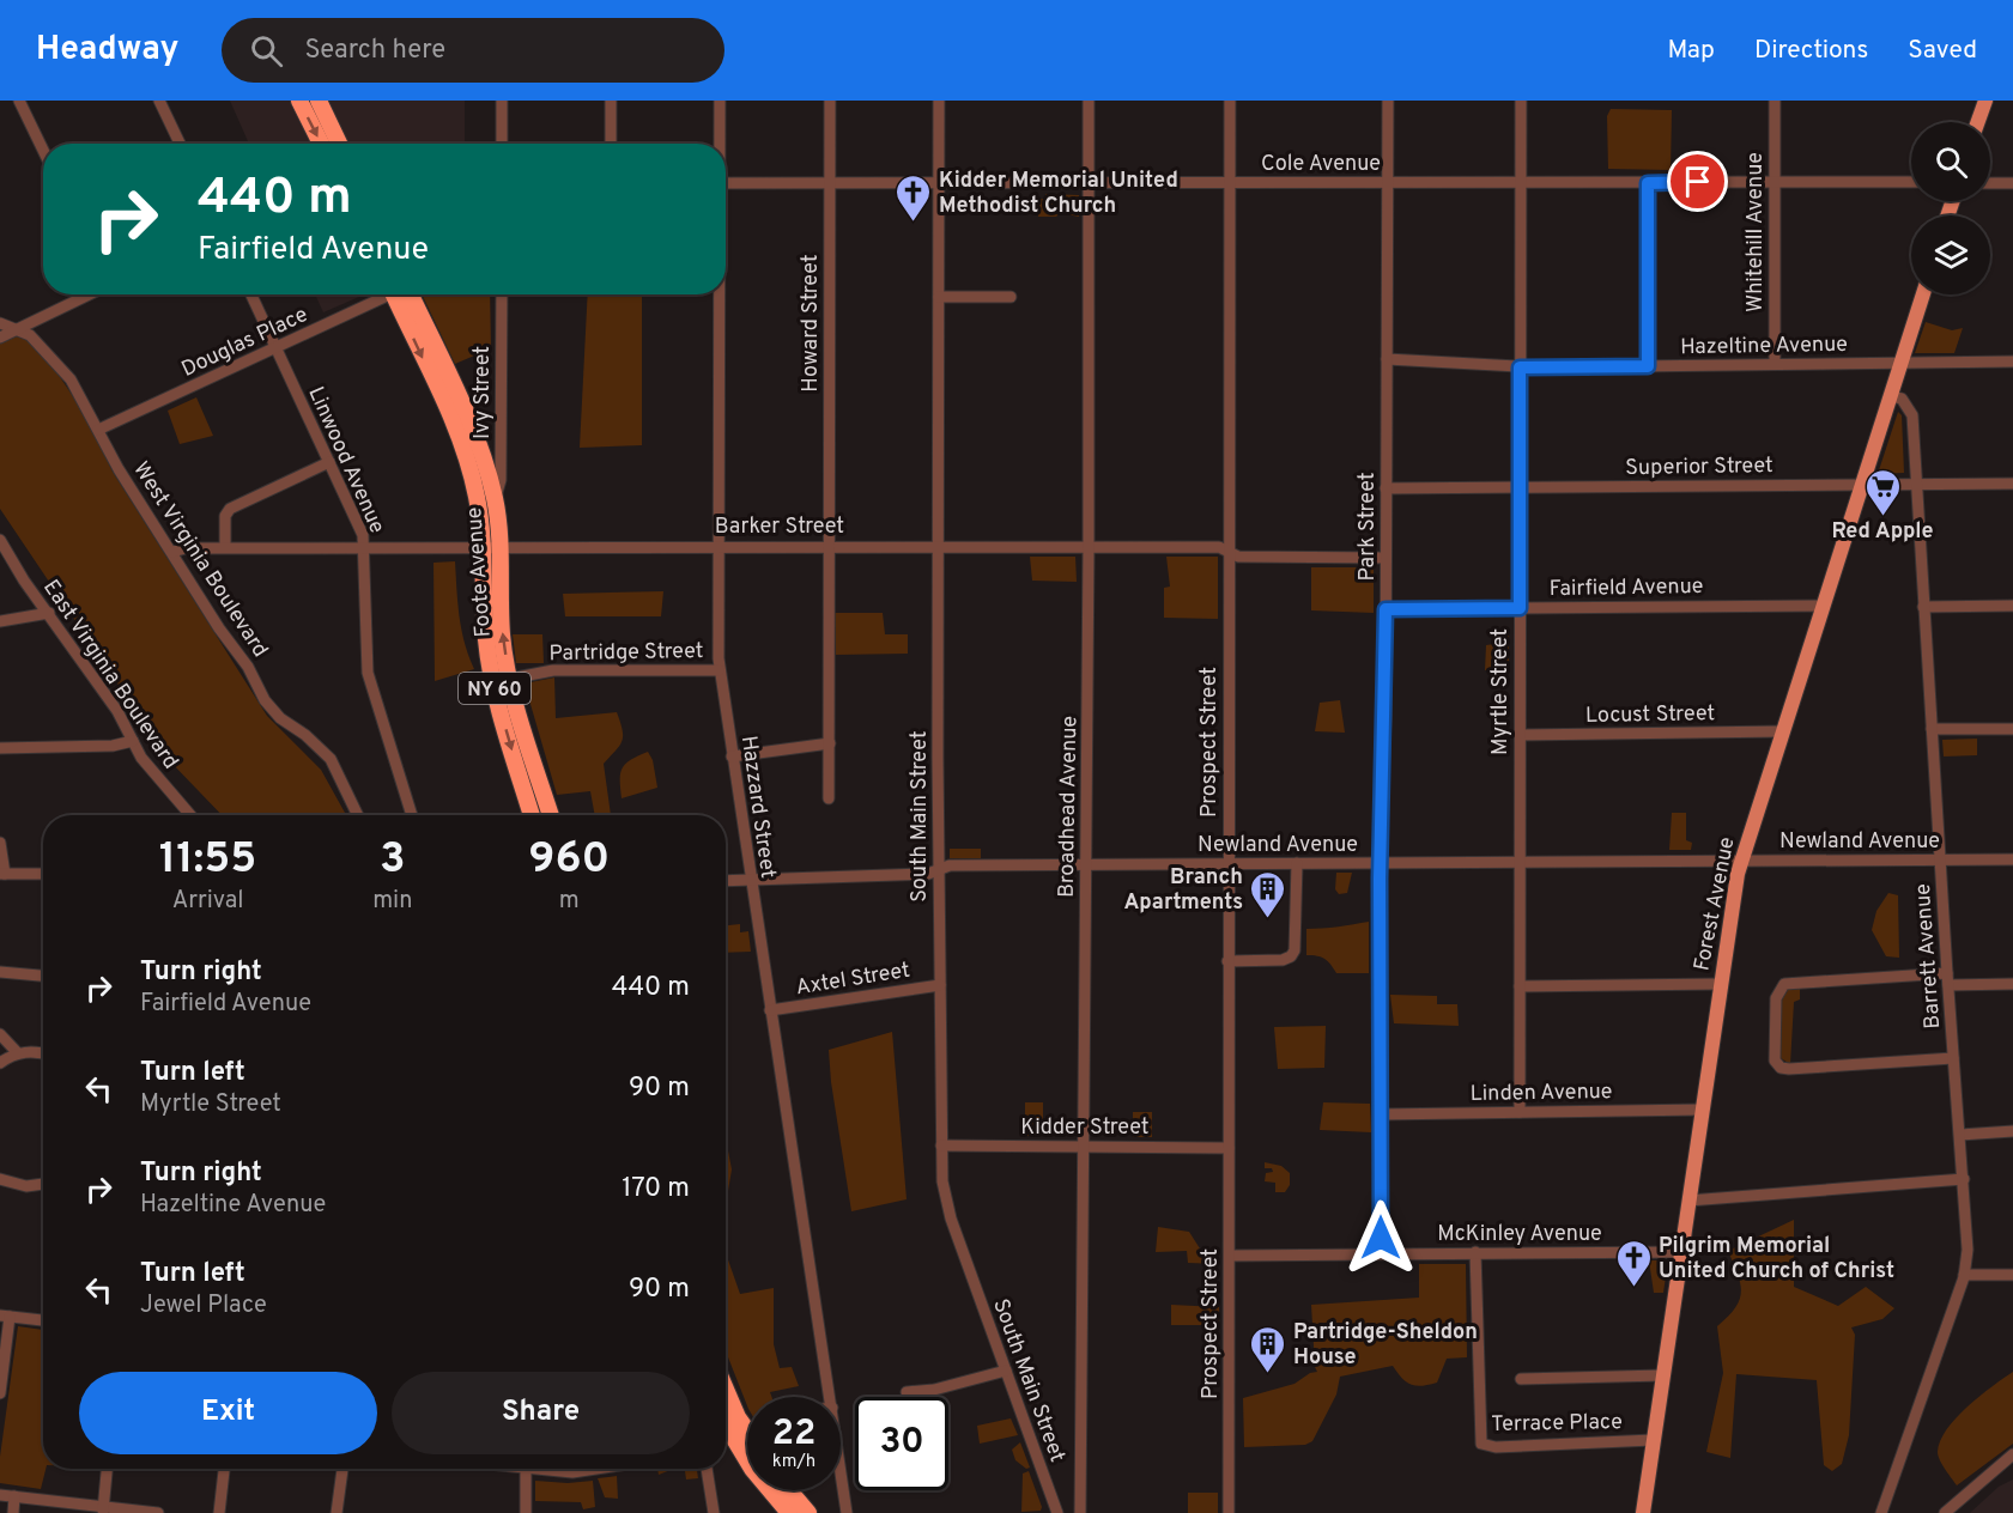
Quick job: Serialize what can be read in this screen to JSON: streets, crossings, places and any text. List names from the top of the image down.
{
  "streets": {
    "highway": ["Foote Avenue", "NY 60"],
    "main road": ["Forest Avenue"],
    "street": [
      "Cole Avenue",
      "Whitehill Avenue",
      "Howard Street",
      "Douglas Place",
      "Hazeltine Avenue",
      "Ivy Street",
      "Linwood Avenue",
      "Superior Street",
      "Barker Street",
      "Park Street",
      "West Virginia Boulevard",
      "Fairfield Avenue",
      "Partridge Street",
      "East Virginia Boulevard",
      "Myrtle Street",
      "Locust Street",
      "Prospect Street",
      "Hazzard Street",
      "Broadhead Avenue",
      "South Main Street",
      "Newland Avenue",
      "Barrett Avenue",
      "Axtel Street",
      "Linden Avenue",
      "Kidder Street",
      "McKinley Avenue",
      "Terrace Place"
    ]
  },
  "crossings": [
    ["Cole Avenue", "Whitehill Avenue"],
    ["Cole Avenue", "Howard Street"],
    ["Cole Avenue", "Park Street"],
    ["Cole Avenue", "Myrtle Street"],
    ["Cole Avenue", "Prospect Street"],
    ["Cole Avenue", "Broadhead Avenue"],
    ["Cole Avenue", "South Main Street"],
    ["Whitehill Avenue", "Hazeltine Avenue"],
    ["Howard Street", "Barker Street"],
    ["Douglas Place", "Linwood Avenue"],
    ["Douglas Place", "West Virginia Boulevard"],
    ["Hazeltine Avenue", "Park Street"],
    ["Hazeltine Avenue", "Myrtle Street"],
    ["Hazeltine Avenue", "Forest Avenue"],
    ["Ivy Street", "Foote Avenue"],
    ["Linwood Avenue", "Barker Street"],
    ["Superior Street", "Park Street"],
    ["Superior Street", "Myrtle Street"],
    ["Superior Street", "Forest Avenue"],
    ["Superior Street", "Barrett Avenue"],
    ["Barker Street", "Park Street"],
    ["Barker Street", "West Virginia Boulevard"],
    ["Barker Street", "Foote Avenue"],
    ["Barker Street", "Prospect Street"],
    ["Barker Street", "Hazzard Street"],
    ["Barker Street", "Broadhead Avenue"],
    ["Barker Street", "South Main Street"],
    ["Park Street", "Fairfield Avenue"],
    ["Park Street", "Newland Avenue"],
    ["Park Street", "Linden Avenue"],
    ["Park Street", "McKinley Avenue"],
    ["Foote Avenue", "Partridge Street"],
    ["Fairfield Avenue", "Myrtle Street"],
    ["Fairfield Avenue", "Forest Avenue"],
    ["Partridge Street", "Hazzard Street"],
    ["Myrtle Street", "Locust Street"],
    ["Myrtle Street", "Newland Avenue"],
    ["Myrtle Street", "Linden Avenue"],
    ["Locust Street", "Forest Avenue"],
    ["Prospect Street", "Newland Avenue"],
    ["Prospect Street", "Kidder Street"],
    ["Prospect Street", "McKinley Avenue"],
    ["Hazzard Street", "Newland Avenue"],
    ["Hazzard Street", "Axtel Street"],
    ["Broadhead Avenue", "Newland Avenue"],
    ["Broadhead Avenue", "Kidder Street"],
    ["South Main Street", "Newland Avenue"],
    ["South Main Street", "Axtel Street"],
    ["South Main Street", "Kidder Street"],
    ["Newland Avenue", "Forest Avenue"],
    ["Newland Avenue", "Barrett Avenue"],
    ["Forest Avenue", "Barrett Avenue"],
    ["Forest Avenue", "Linden Avenue"],
    ["Forest Avenue", "McKinley Avenue"],
    ["Forest Avenue", "Terrace Place"],
    ["McKinley Avenue", "Terrace Place"]
  ],
  "places": {
    "church": ["Kidder Memorial United Methodist Church", "Pilgrim Memorial United Church of Christ"],
    "supermarket": ["Red Apple"],
    "building": ["Branch Apartments", "Partridge-Sheldon House"]
  },
  "page": {
    "header": "Headway",
    "search": "Search here",
    "nav": ["Map", "Directions", "Saved"],
    "turn": ["440 m", "Fairfield Avenue"],
    "eta": [
      "11:55",
      "Arrival",
      "3",
      "min",
      "960",
      "m"
    ],
    "list": [
      {
        "name": "Turn right",
        "note": "Fairfield Avenue",
        "value": "440 m"
      },
      {
        "name": "Turn left",
        "note": "Myrtle Street",
        "value": "90 m"
      },
      {
        "name": "Turn right",
        "note": "Hazeltine Avenue",
        "value": "170 m"
      },
      {
        "name": "Turn left",
        "note": "Jewel Place",
        "value": "90 m"
      }
    ],
    "buttons": ["Exit", "Share"],
    "speed": "22 km/h",
    "limit": "30"
  }
}
